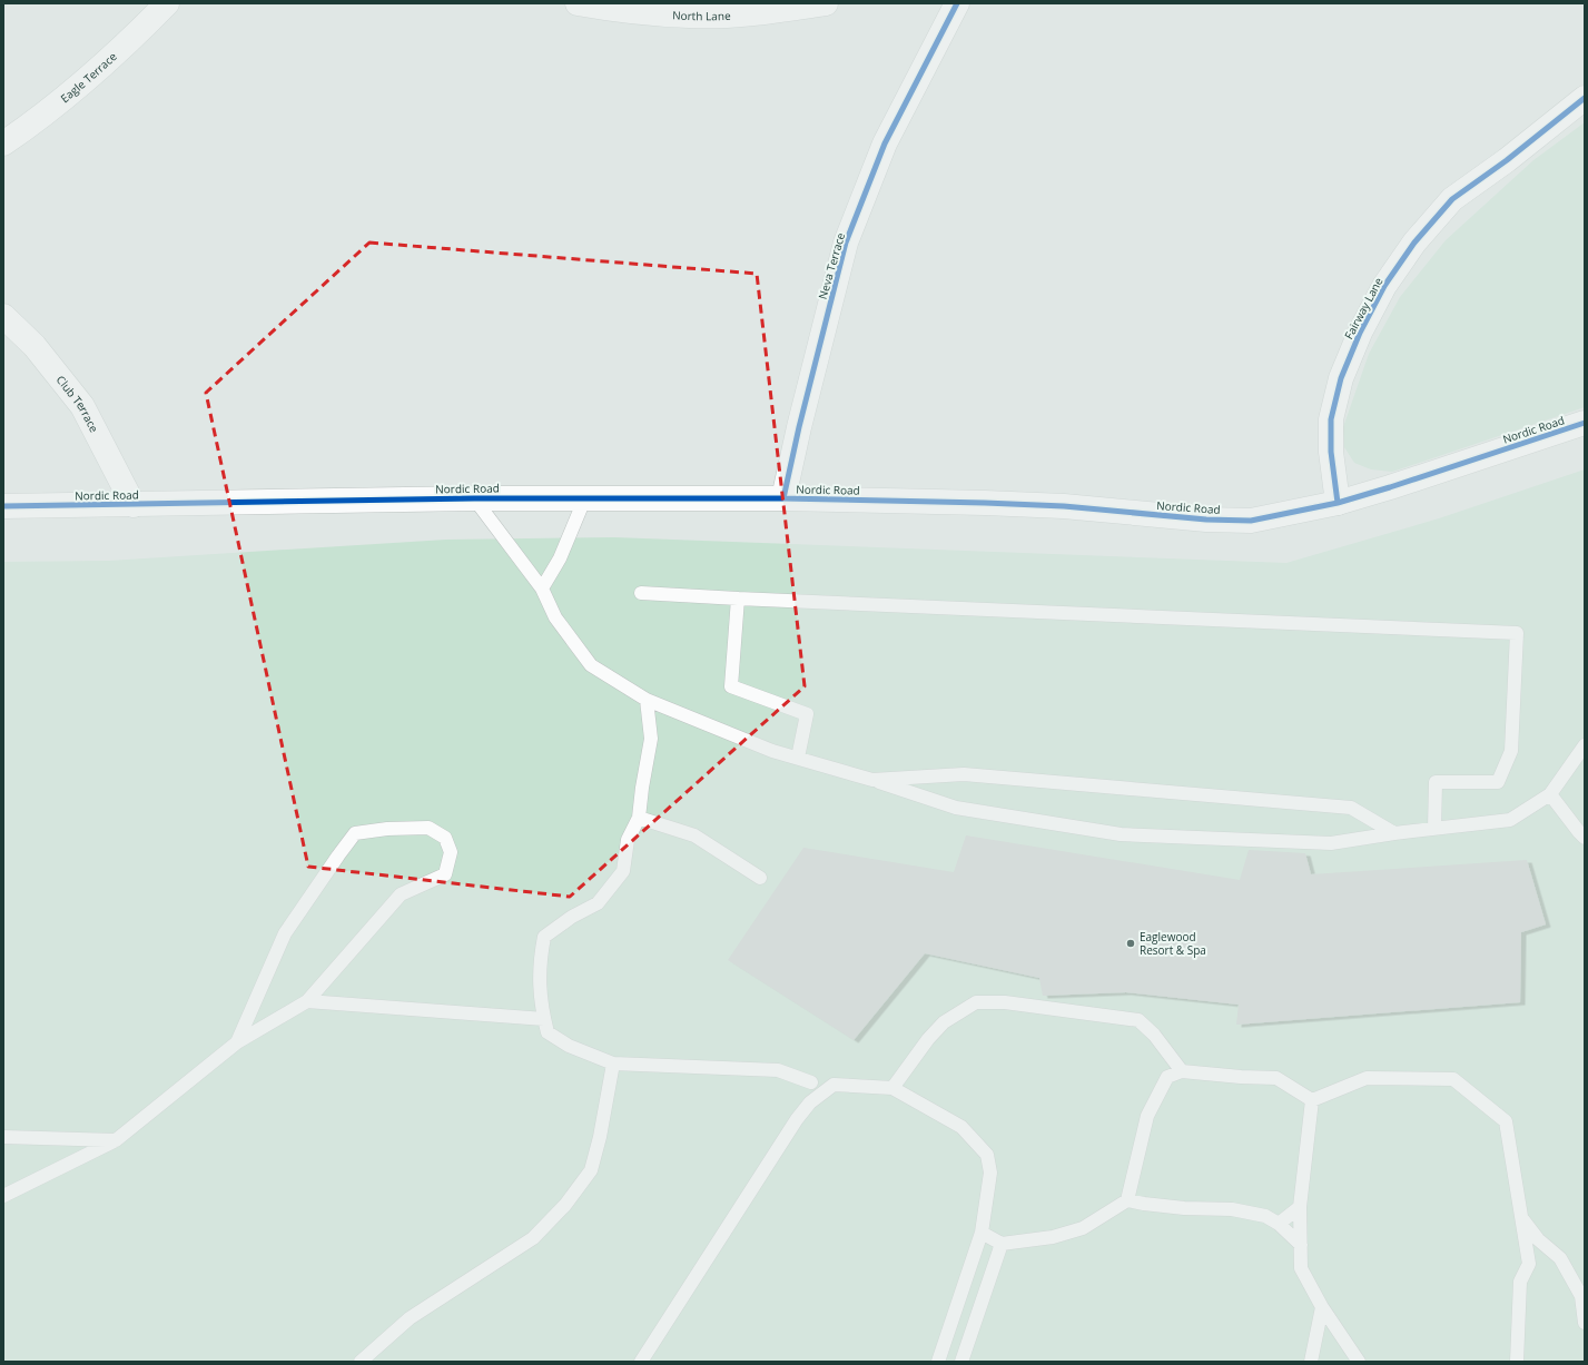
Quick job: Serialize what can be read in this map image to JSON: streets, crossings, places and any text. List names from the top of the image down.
{
  "streets": {
    "street": [
      "North Lane",
      "Eagle Terrace",
      "Neva Terrace",
      "Fairway Lane",
      "Club Terrace",
      "Nordic Road"
    ]
  },
  "crossings": [
    ["Neva Terrace", "Nordic Road"],
    ["Fairway Lane", "Nordic Road"],
    ["Club Terrace", "Nordic Road"]
  ],
  "places": ["Eaglewood Resort & Spa"]
}
